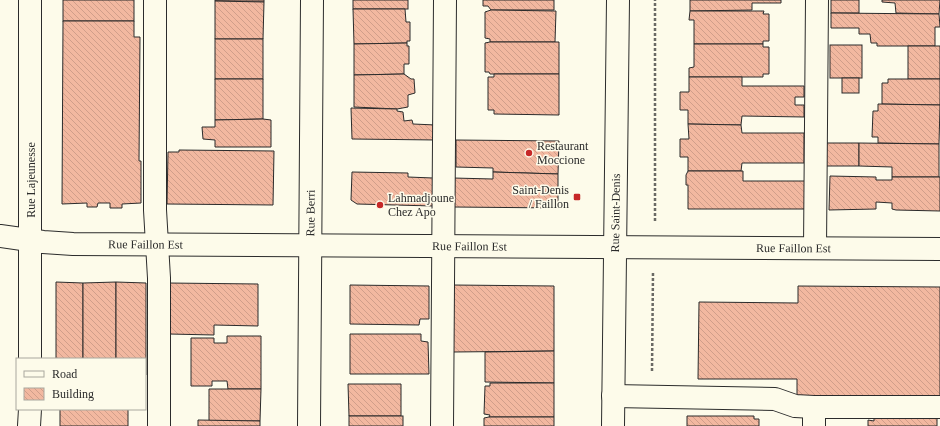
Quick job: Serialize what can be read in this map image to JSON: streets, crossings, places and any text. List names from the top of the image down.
{
  "streets": {
    "street": [
      "Rue Lajeunesse",
      "Rue Berri",
      "Rue Saint-Denis",
      "Rue Faillon Est"
    ]
  },
  "crossings": [
    ["Rue Lajeunesse", "Rue Faillon Est"],
    ["Rue Berri", "Rue Faillon Est"],
    ["Rue Saint-Denis", "Rue Faillon Est"]
  ],
  "places": {
    "other": ["Restaurant Moccione", "Lahmadjoune Chez Apo"],
    "transit": ["Saint-Denis / Faillon"]
  },
  "legend": ["Road", "Building"]
}
